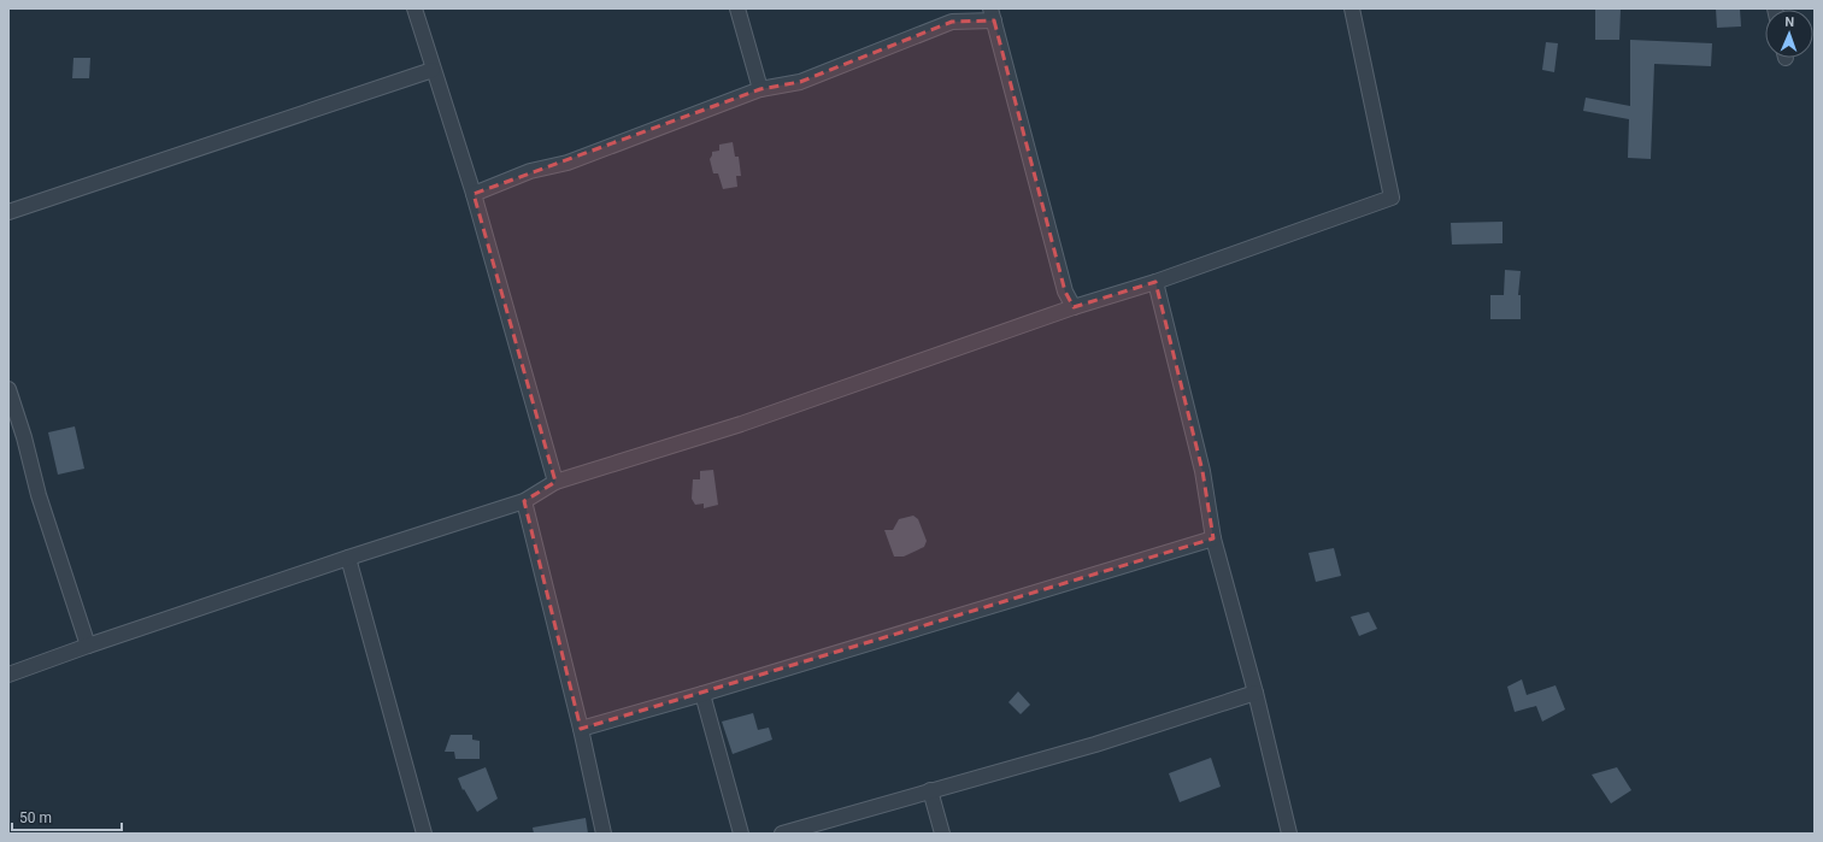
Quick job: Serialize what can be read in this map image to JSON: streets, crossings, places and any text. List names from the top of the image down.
{
  "scale_bar": "50 m",
  "north": "top"
}
